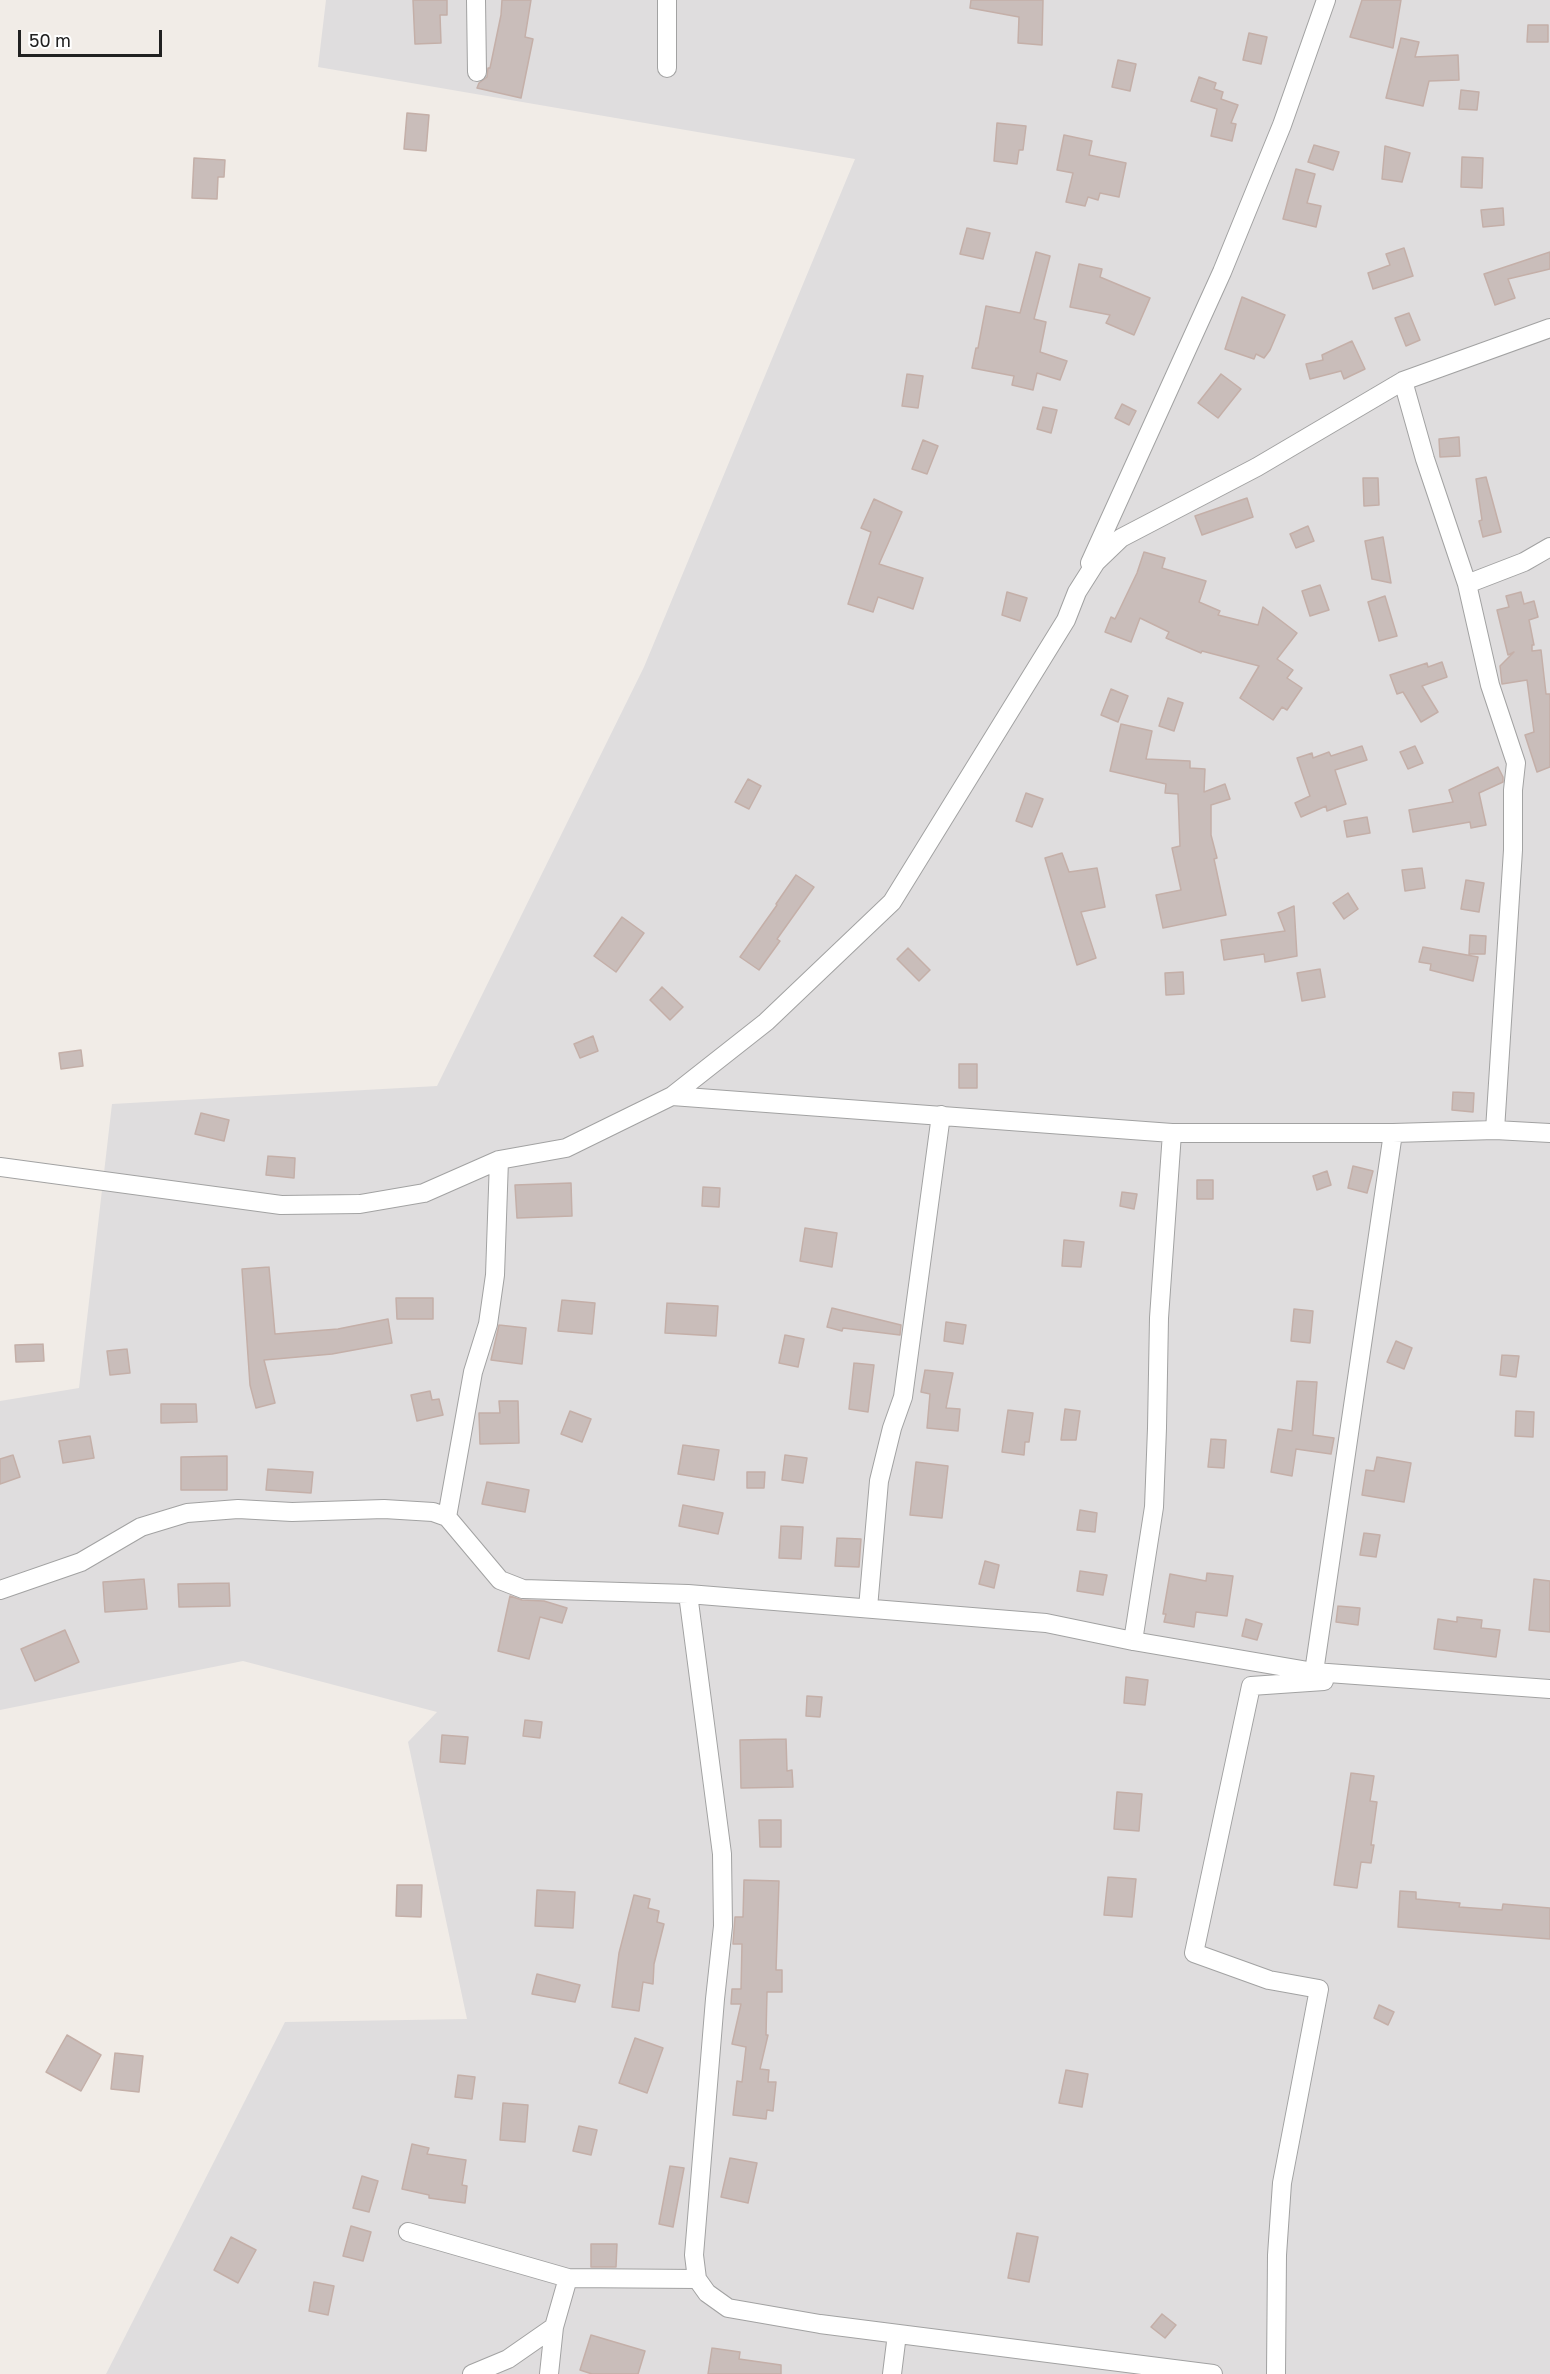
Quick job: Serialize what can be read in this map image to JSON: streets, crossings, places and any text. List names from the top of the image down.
{
  "scale_bar": "50 m"
}
